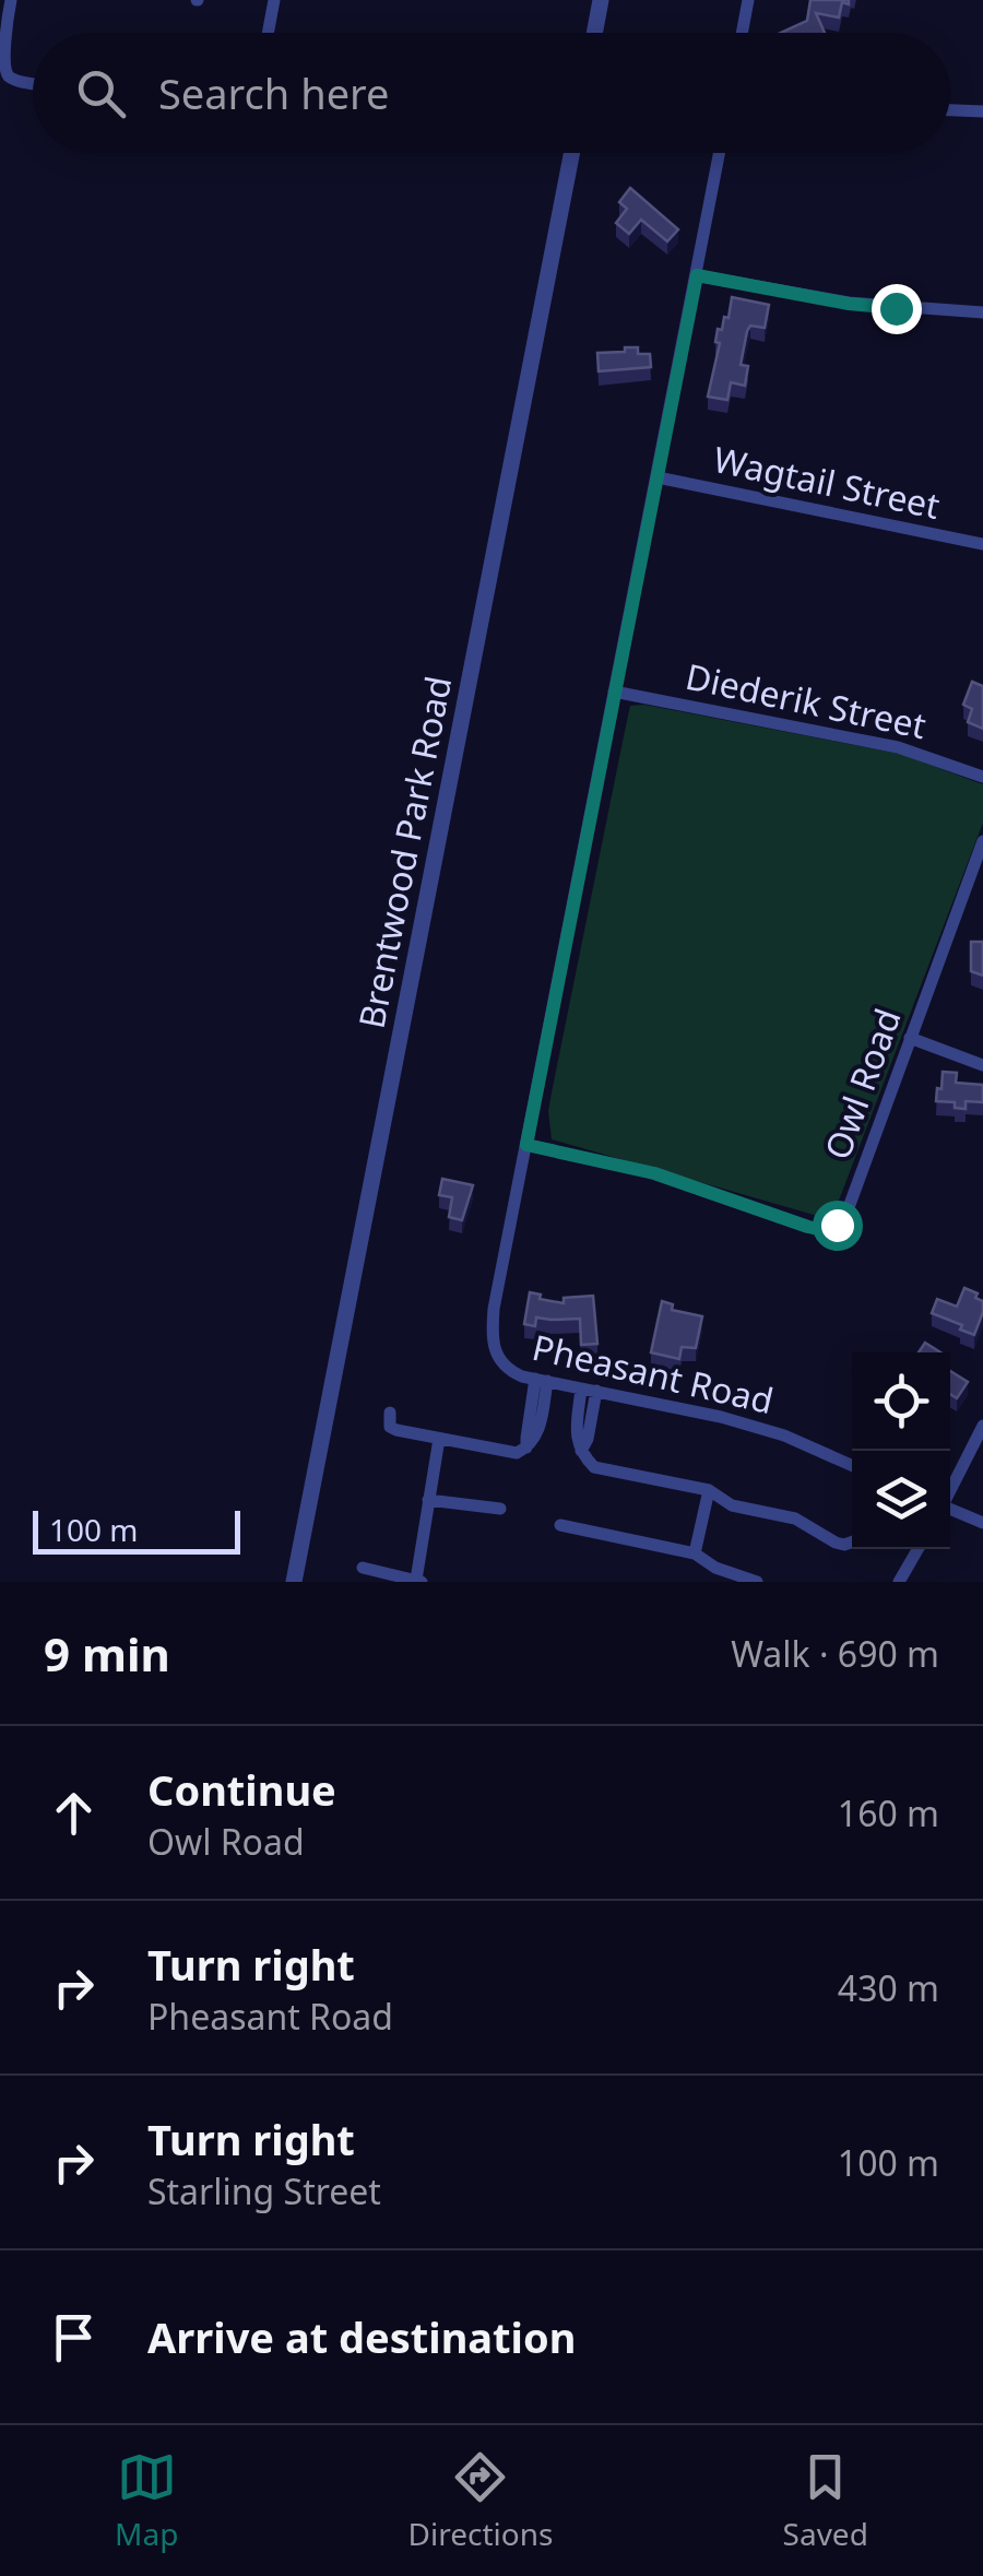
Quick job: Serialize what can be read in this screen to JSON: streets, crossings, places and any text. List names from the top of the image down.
{
  "streets": {
    "street": [
      "Wagtail Street",
      "Diederik Street",
      "Brentwood Park Road",
      "Owl Road",
      "Pheasant Road"
    ]
  },
  "crossings": [
    ["Wagtail Street", "Pheasant Road"],
    ["Diederik Street", "Pheasant Road"],
    ["Owl Road", "Pheasant Road"]
  ],
  "scale_bar": "100 m",
  "page": {
    "search": "Search here",
    "scale": "100 m",
    "heading": ["9 min", "Walk · 690 m"],
    "list": [
      ["Continue", "Owl Road", "160 m"],
      ["Turn right", "Pheasant Road", "430 m"],
      ["Turn right", "Starling Street", "100 m"],
      "Arrive at destination"
    ],
    "nav": ["Map", "Directions", "Saved"]
  }
}
